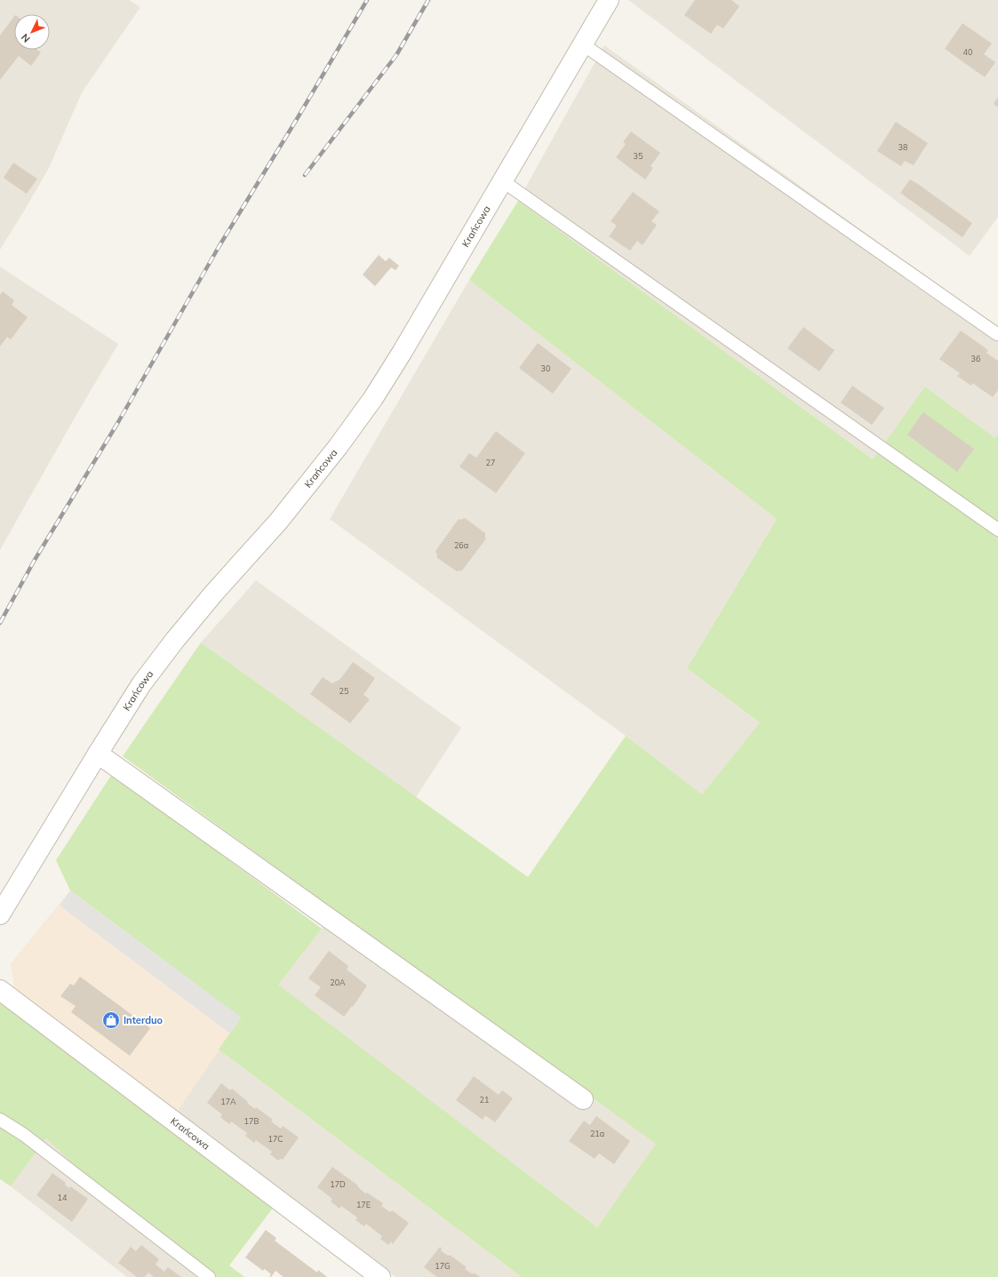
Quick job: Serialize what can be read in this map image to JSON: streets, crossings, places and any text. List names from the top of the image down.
{
  "streets": {
    "street": ["Krańcowa"]
  },
  "places": {
    "shop": ["Interduo"]
  },
  "house_numbers": [
    "40",
    "38",
    "35",
    "36",
    "30",
    "27",
    "26a",
    "25",
    "20A",
    "21",
    "17A",
    "17B",
    "21a",
    "17C",
    "17D",
    "14",
    "17E",
    "17G"
  ],
  "north": "bottom left"
}
